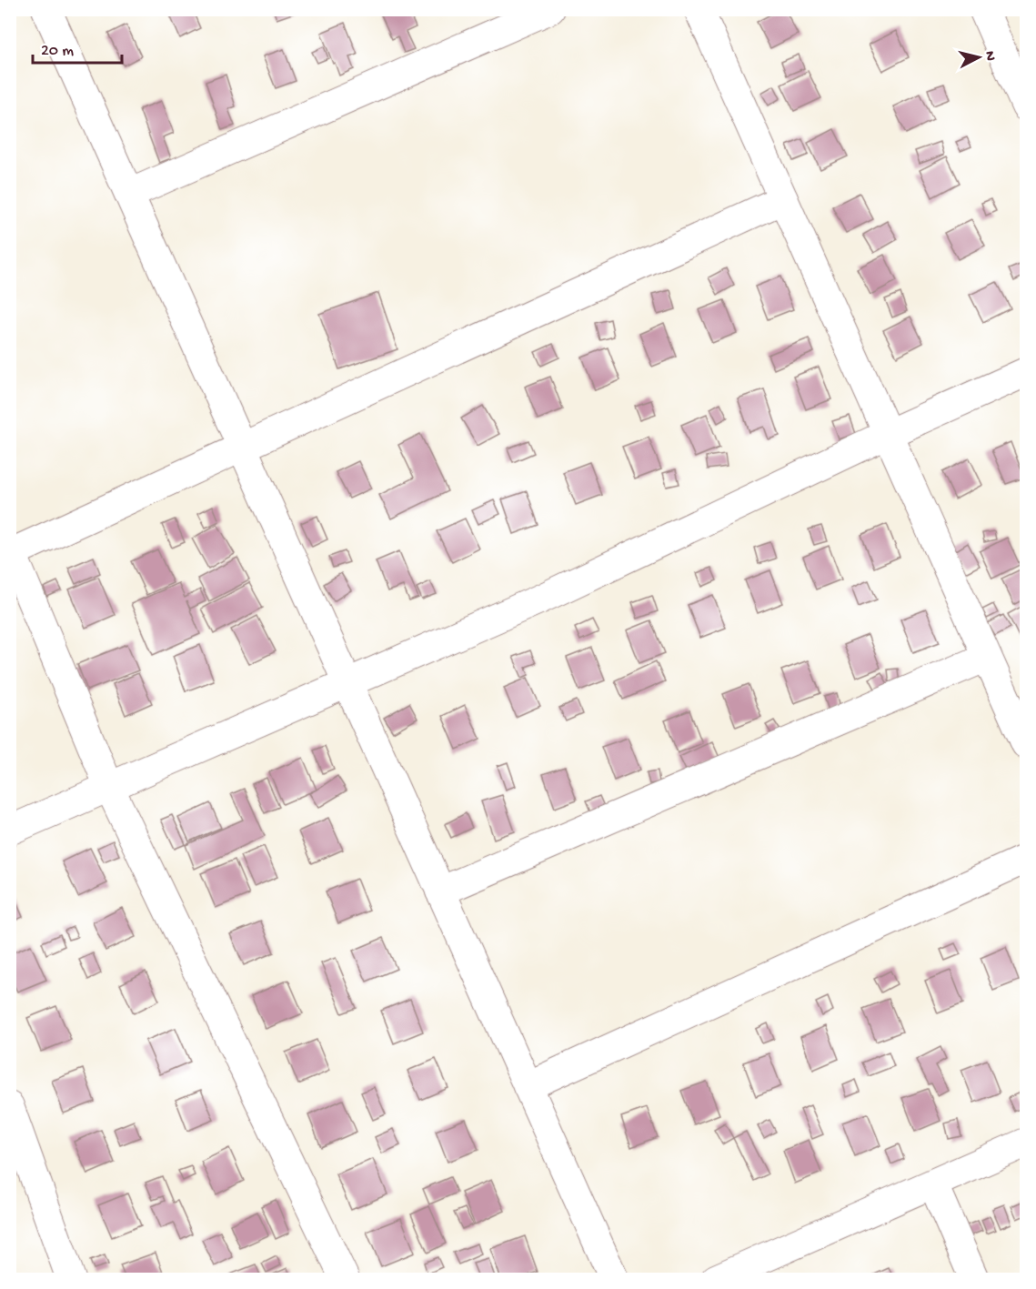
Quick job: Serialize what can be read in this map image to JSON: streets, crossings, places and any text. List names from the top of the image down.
{
  "scale_bar": "20 m",
  "north": "right"
}
